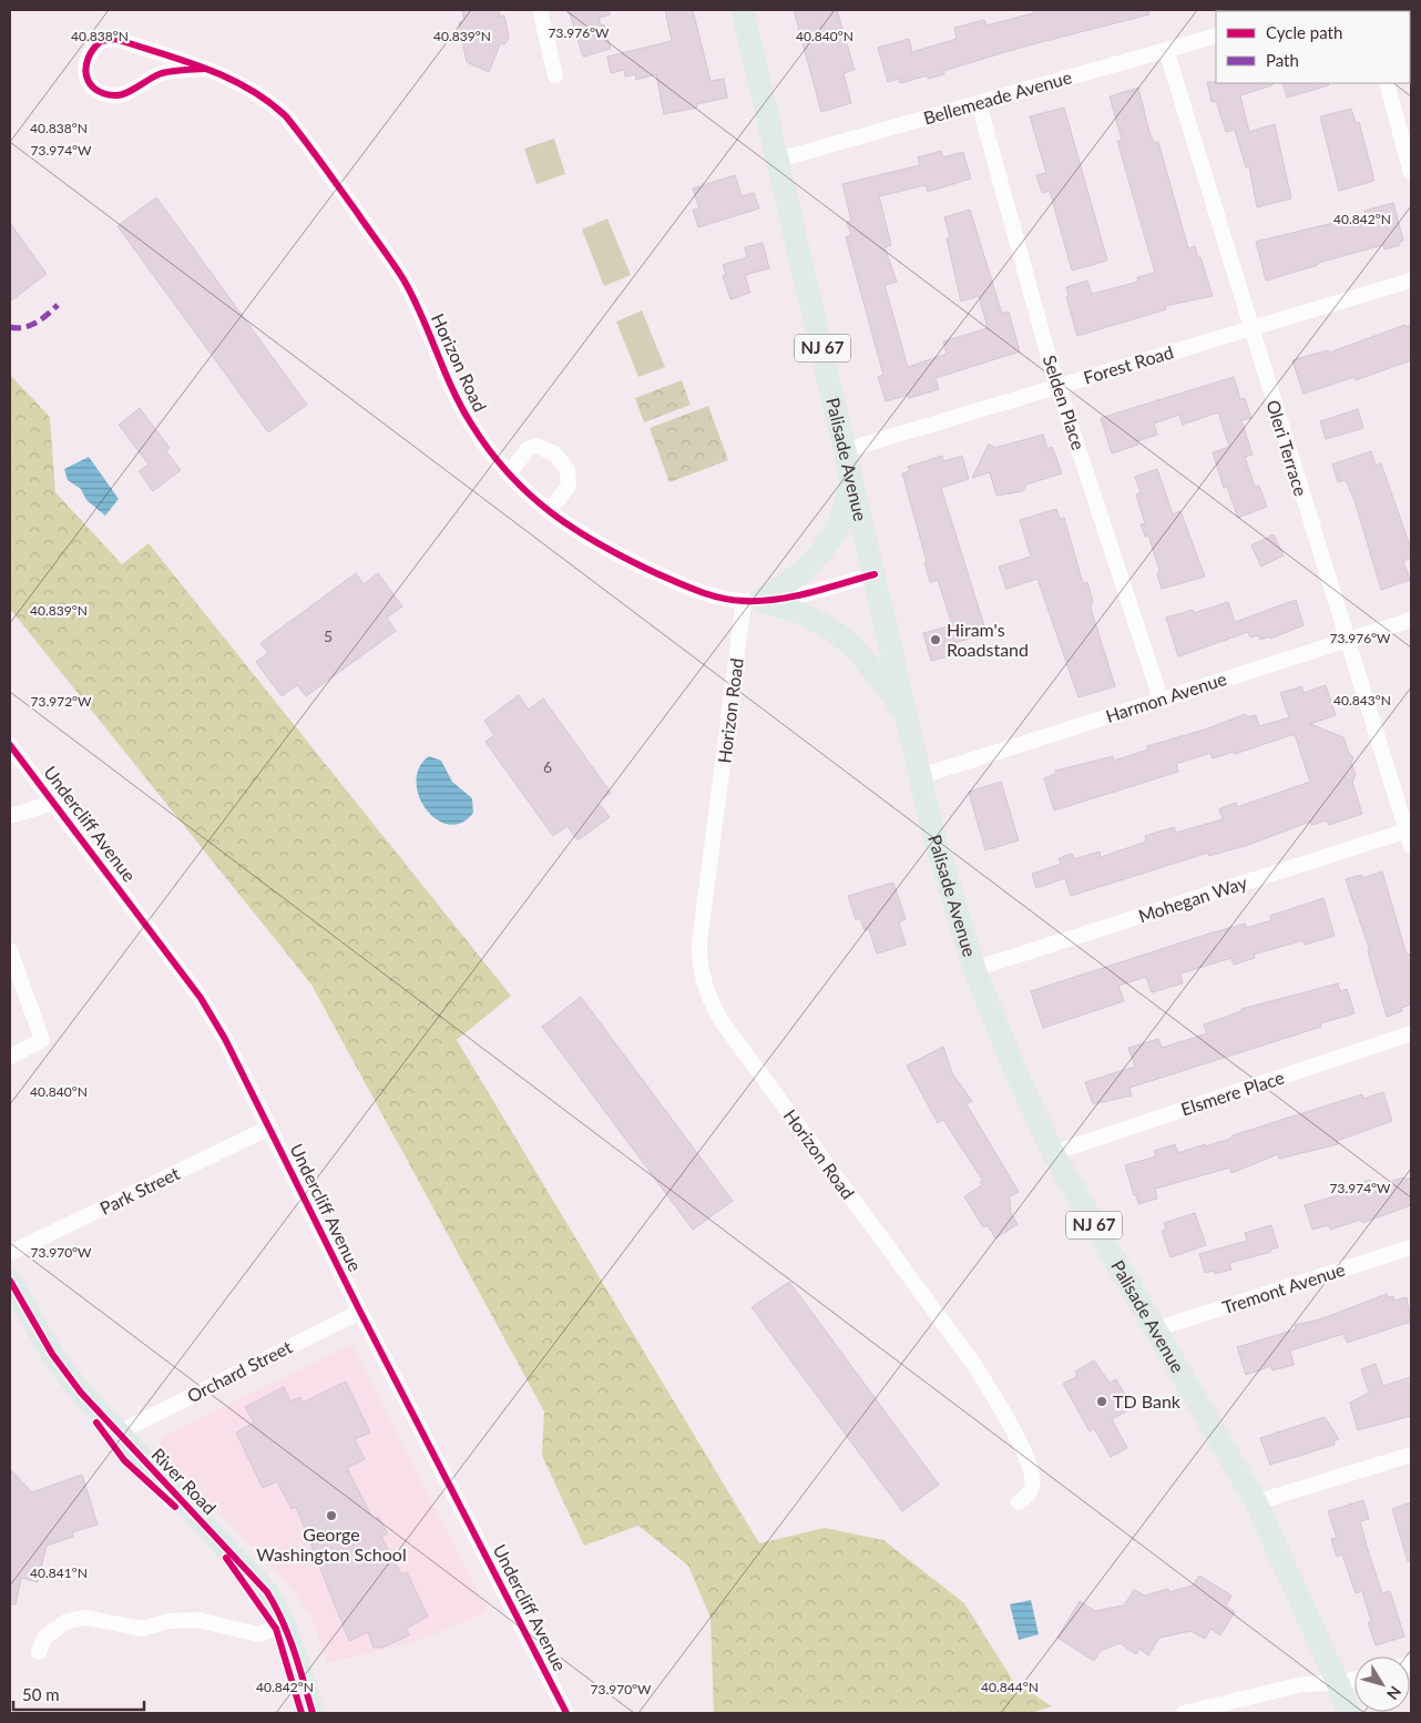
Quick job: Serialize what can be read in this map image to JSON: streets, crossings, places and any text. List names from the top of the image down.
{
  "streets": {
    "main road": ["NJ 67", "Palisade Avenue", "River Road"],
    "street": [
      "Bellemeade Avenue",
      "Horizon Road",
      "Forest Road",
      "Selden Place",
      "Oleri Terrace",
      "Harmon Avenue",
      "Undercliff Avenue",
      "Mohegan Way",
      "Elsmere Place",
      "Park Street",
      "Tremont Avenue",
      "Orchard Street"
    ]
  },
  "crossings": [
    ["Bellemeade Avenue", "Selden Place"],
    ["Bellemeade Avenue", "Oleri Terrace"],
    ["Bellemeade Avenue", "Palisade Avenue"],
    ["Forest Road", "Selden Place"],
    ["Forest Road", "Oleri Terrace"],
    ["Forest Road", "Palisade Avenue"],
    ["Selden Place", "Harmon Avenue"],
    ["Oleri Terrace", "Harmon Avenue"],
    ["Oleri Terrace", "Mohegan Way"],
    ["Palisade Avenue", "Harmon Avenue"],
    ["Palisade Avenue", "Mohegan Way"],
    ["Palisade Avenue", "Elsmere Place"],
    ["Palisade Avenue", "Tremont Avenue"],
    ["Undercliff Avenue", "Park Street"],
    ["Undercliff Avenue", "Orchard Street"],
    ["Orchard Street", "River Road"]
  ],
  "places": ["Hiram's Roadstand", "TD Bank", "George Washington School"],
  "house_numbers": ["5", "6"],
  "legend": ["Cycle path", "Path"],
  "scale_bar": "50 m",
  "north": "bottom right",
  "coordinates": [
    "73.976°W",
    "40.838°N",
    "40.839°N",
    "40.840°N",
    "73.974°W",
    "40.842°N",
    "40.843°N",
    "73.972°W",
    "73.970°W",
    "40.841°N",
    "40.844°N"
  ]
}
